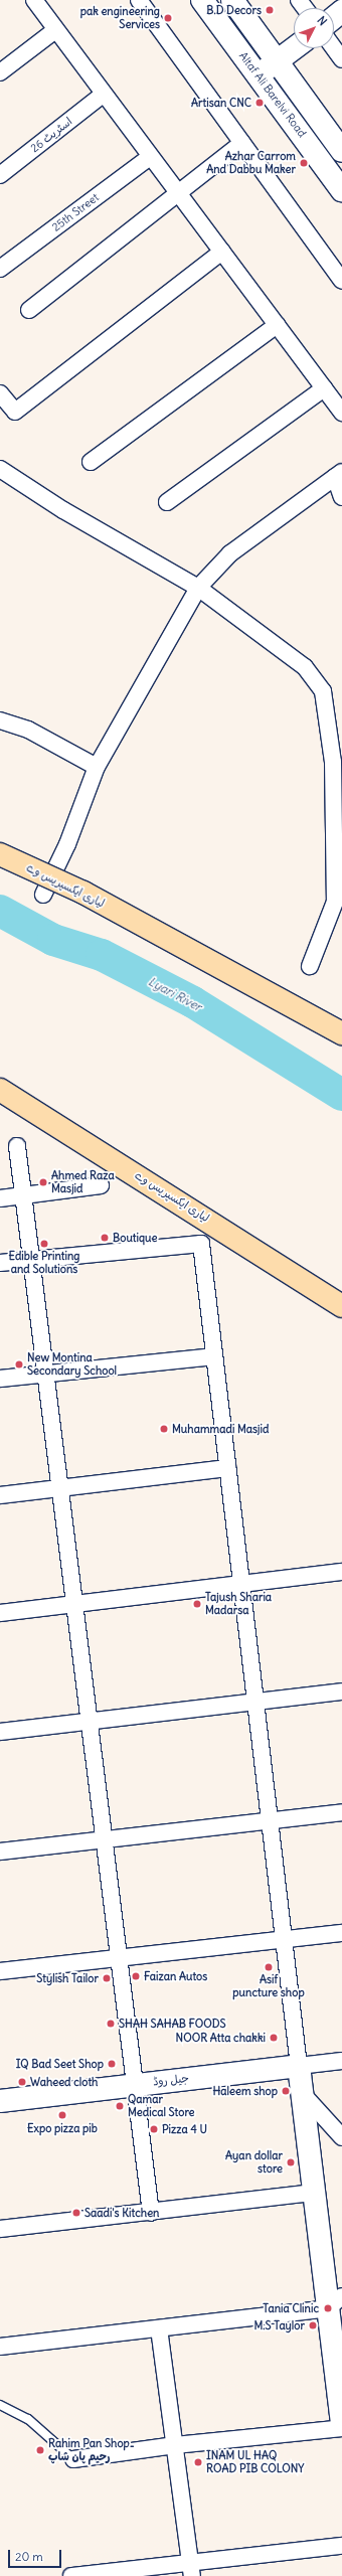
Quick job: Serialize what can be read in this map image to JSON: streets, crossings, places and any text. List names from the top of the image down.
{
  "streets": {
    "highway": ["لیاری ایکسپریس وے"],
    "street": [
      "Altaf Ali Barelvi Road",
      "اسٹریٹ 26",
      "25th Street",
      "جیل روڈ"
    ]
  },
  "water": ["Lyari River"],
  "places": [
    "B.D Decors",
    "pak engineering Services",
    "Artisan CNC",
    "Azhar Carrom And Dabbu Maker",
    "Ahmed Raza Masjid",
    "Boutique",
    "Edible Printing and Solutions",
    "New Montina Secondary School",
    "Muhammadi Masjid",
    "Tajush Sharia Madarsa",
    "Asif puncture shop",
    "Faizan Autos",
    "Stylish Tailor",
    "SHAH SAHAB FOODS",
    "NOOR Atta chakki",
    "IQ Bad Seet Shop",
    "Waheed cloth",
    "Haleem shop",
    "Qamar Medical Store",
    "Expo pizza pib",
    "Pizza 4 U",
    "Ayan dollar store",
    "Saadi's Kitchen",
    "Tania Clinic",
    "M.S Taylor",
    "Rahim Pan Shop۔ رحیم پان شاپ",
    "INAM UL HAQ ROAD PIB COLONY"
  ],
  "scale_bar": "20 m",
  "north": "top right"
}
